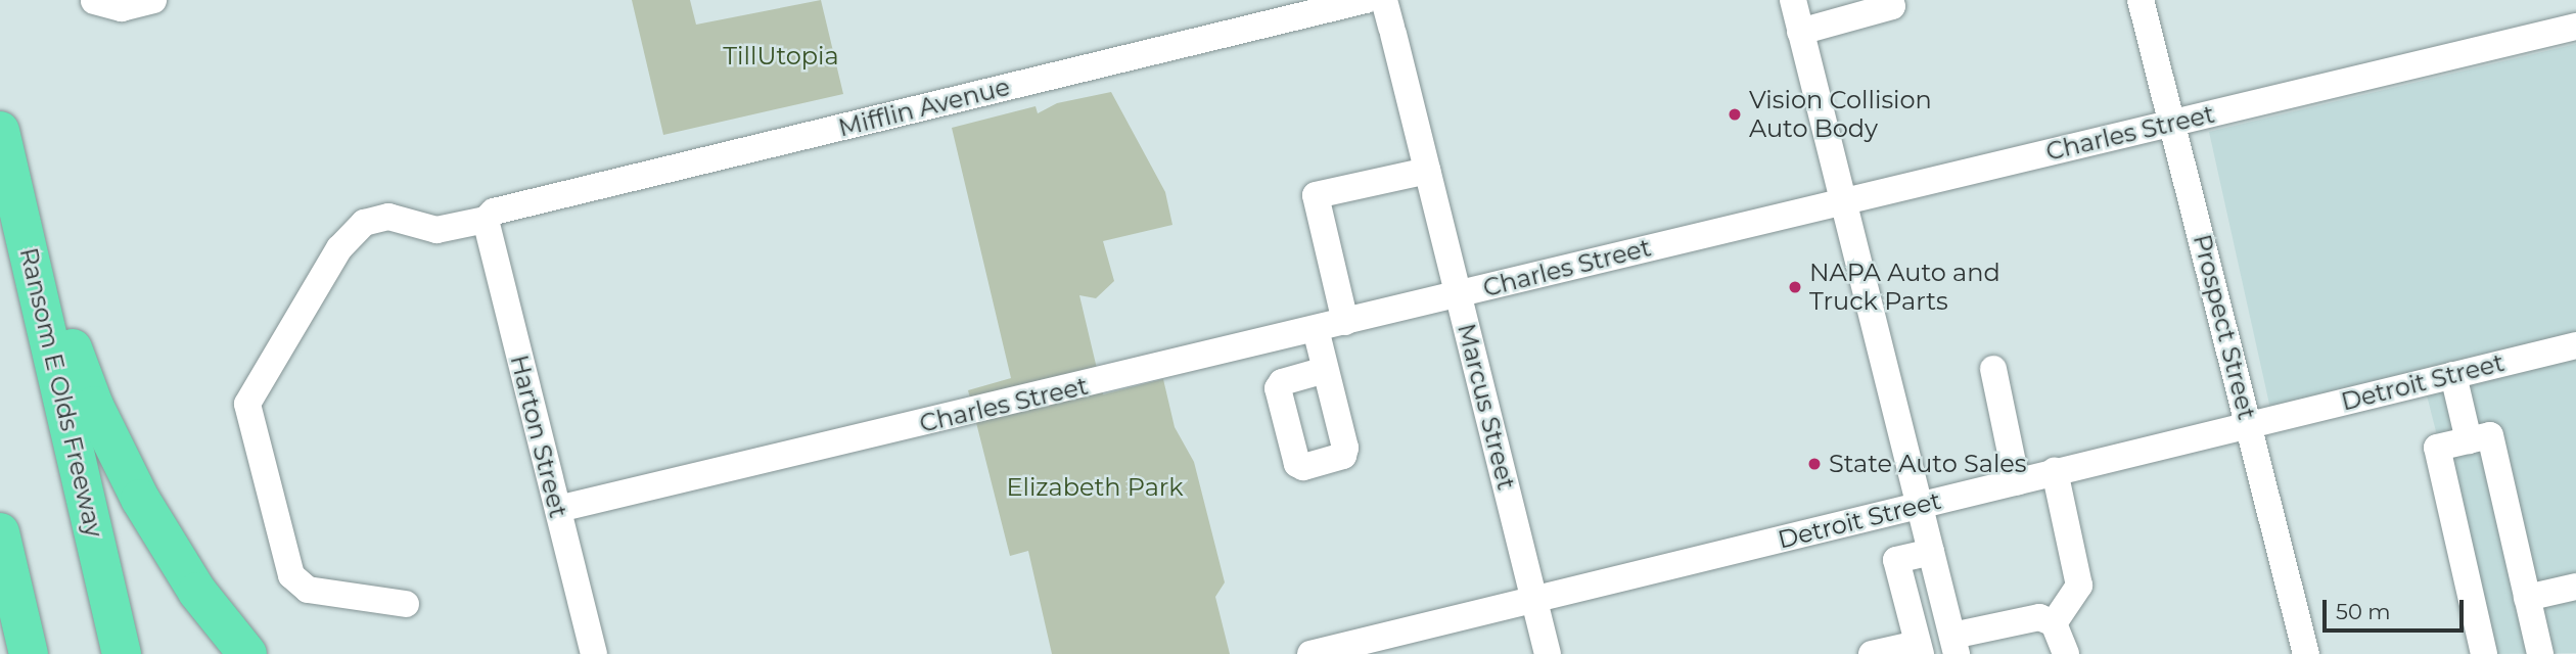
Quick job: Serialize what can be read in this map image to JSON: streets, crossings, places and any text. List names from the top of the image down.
{
  "streets": {
    "highway": ["Ransom E Olds Freeway"],
    "street": [
      "Mifflin Avenue",
      "Charles Street",
      "Prospect Street",
      "Detroit Street",
      "Marcus Street",
      "Harton Street"
    ]
  },
  "crossings": [
    ["Mifflin Avenue", "Harton Street"],
    ["Charles Street", "Prospect Street"],
    ["Charles Street", "Marcus Street"],
    ["Charles Street", "Harton Street"],
    ["Prospect Street", "Detroit Street"],
    ["Detroit Street", "Marcus Street"]
  ],
  "parks": ["TillUtopia", "Elizabeth Park"],
  "places": ["Vision Collision Auto Body", "NAPA Auto and Truck Parts", "State Auto Sales"],
  "scale_bar": "50 m"
}
